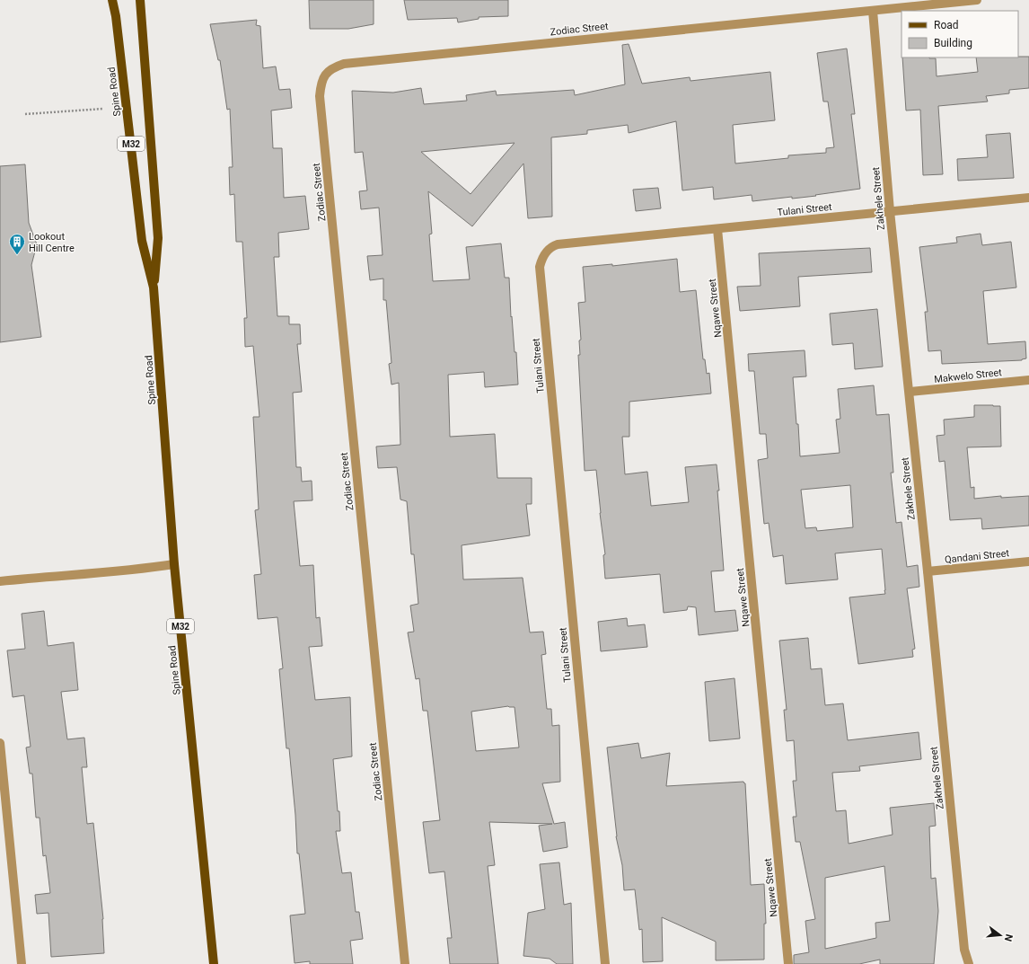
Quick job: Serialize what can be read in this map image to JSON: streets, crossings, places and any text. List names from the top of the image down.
{
  "streets": {
    "main road": ["Spine Road", "M32"],
    "street": [
      "Zodiac Street",
      "Zakhele Street",
      "Tulani Street",
      "Nqawe Street",
      "Makwelo Street",
      "Qandani Street"
    ]
  },
  "crossings": [
    ["Zodiac Street", "Zakhele Street"],
    ["Zakhele Street", "Tulani Street"],
    ["Zakhele Street", "Makwelo Street"],
    ["Zakhele Street", "Qandani Street"],
    ["Tulani Street", "Nqawe Street"]
  ],
  "places": {
    "building": ["Lookout Hill Centre"]
  },
  "legend": ["Road", "Building"],
  "north": "right"
}
